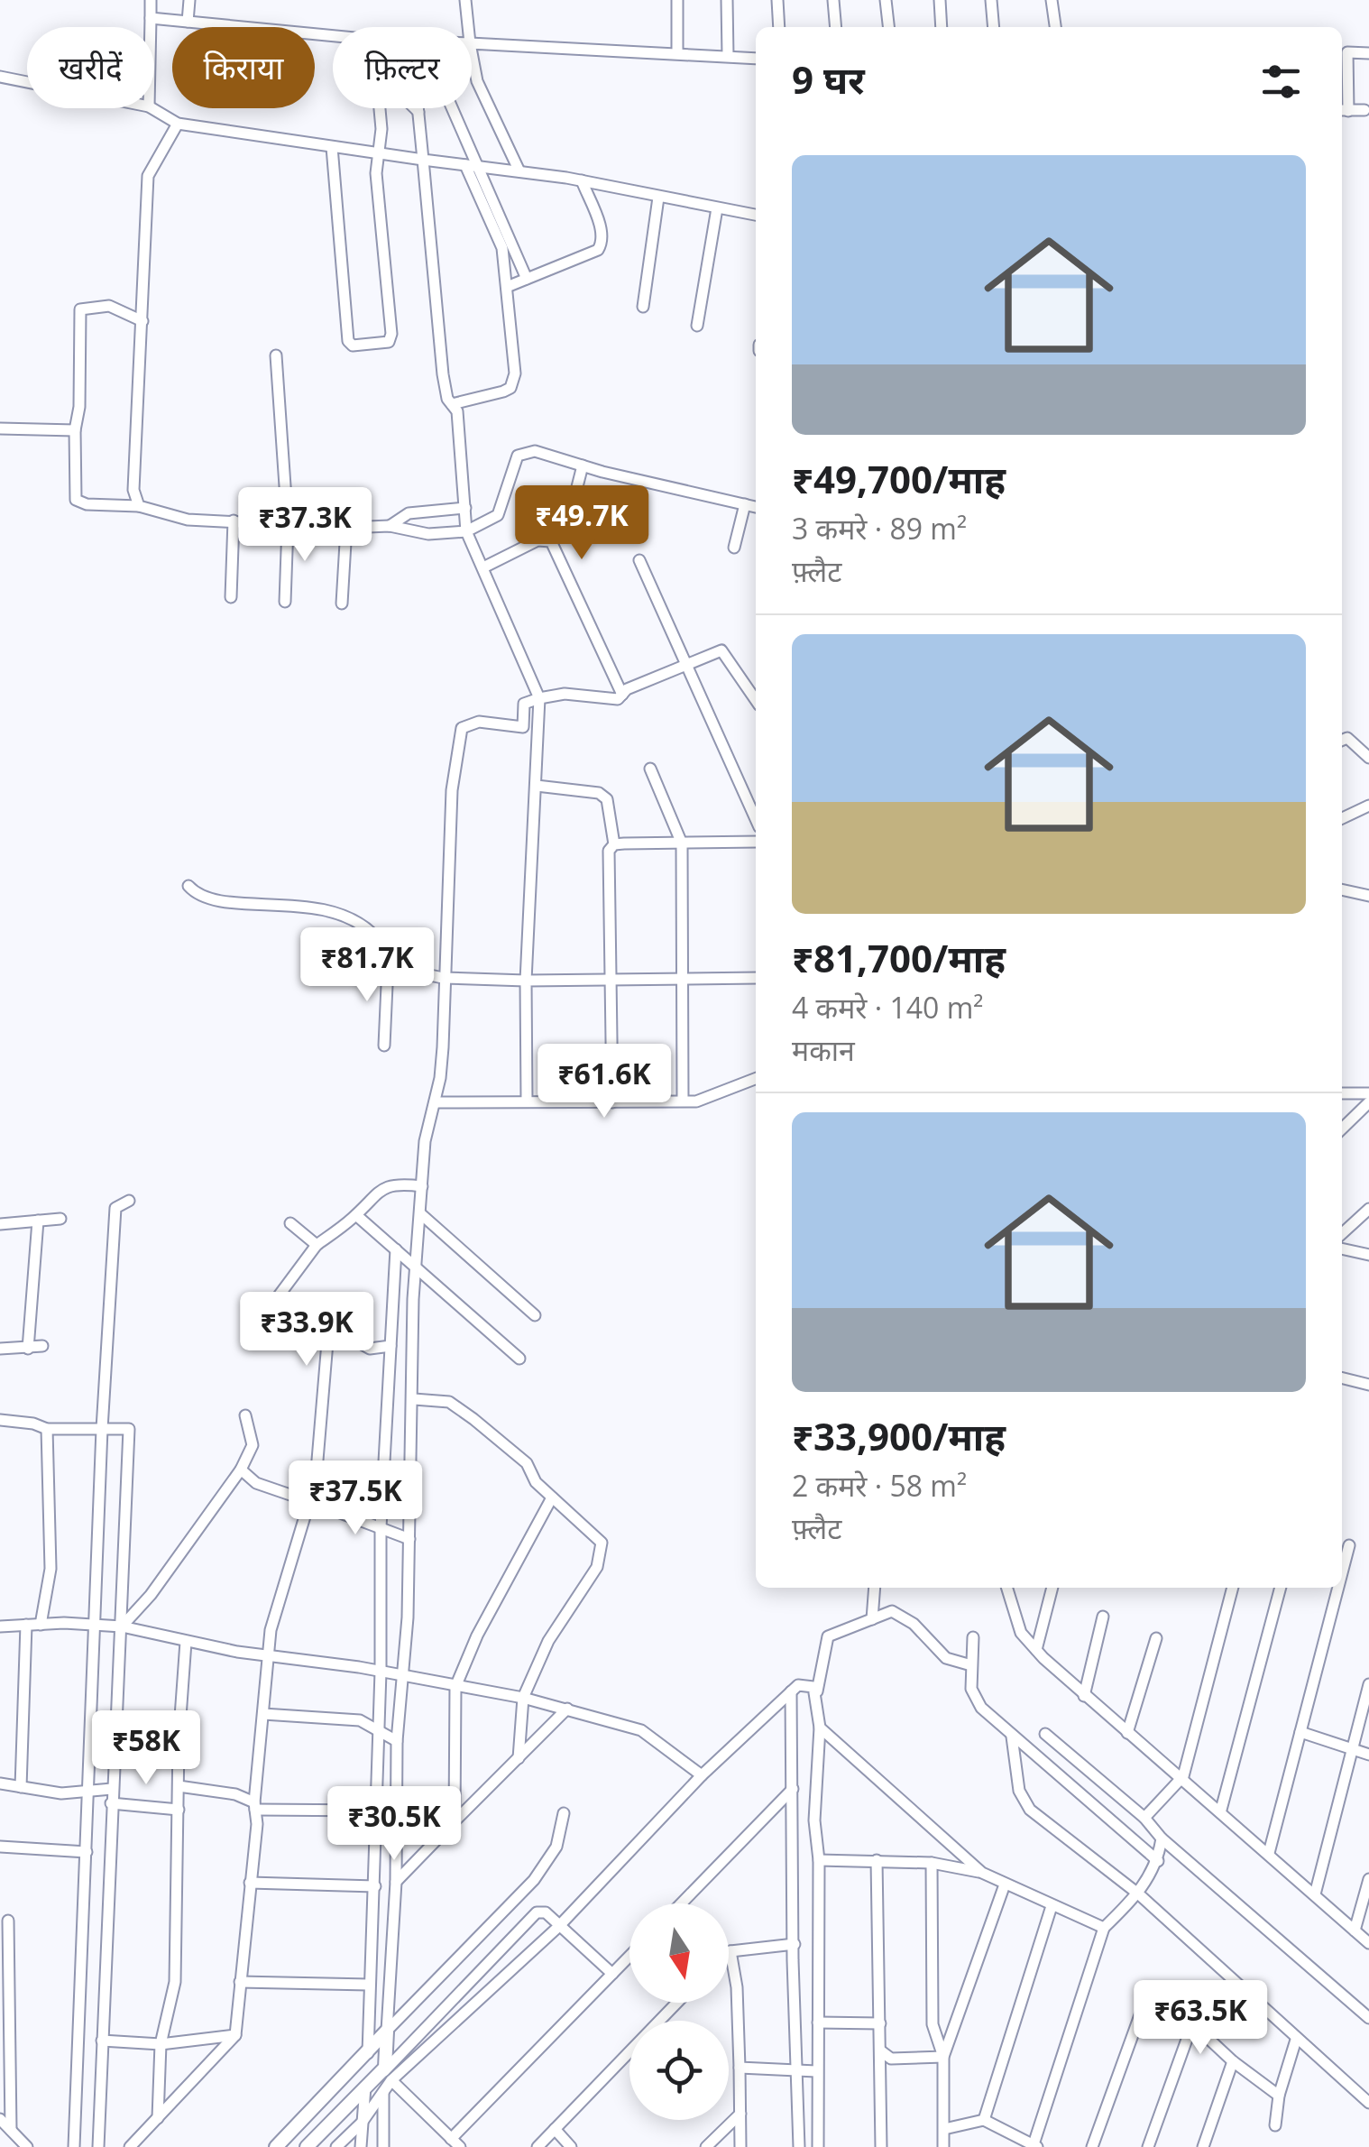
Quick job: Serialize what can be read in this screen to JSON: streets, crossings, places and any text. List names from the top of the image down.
{
  "north": "bottom",
  "page": {
    "chip": ["खरीदें", "किराया", "फ़िल्टर"],
    "heading": "9 घर",
    "list": [
      {
        "name": "₹49,700/माह",
        "note": "3 कमरे · 89 m² · फ़्लैट"
      },
      {
        "name": "₹81,700/माह",
        "note": "4 कमरे · 140 m² · मकान"
      },
      {
        "name": "₹33,900/माह",
        "note": "2 कमरे · 58 m² · फ़्लैट"
      }
    ],
    "price": [
      "₹49.7K",
      "₹37.3K",
      "₹81.7K",
      "₹61.6K",
      "₹33.9K",
      "₹37.5K",
      "₹58K",
      "₹30.5K",
      "₹63.5K"
    ]
  }
}
